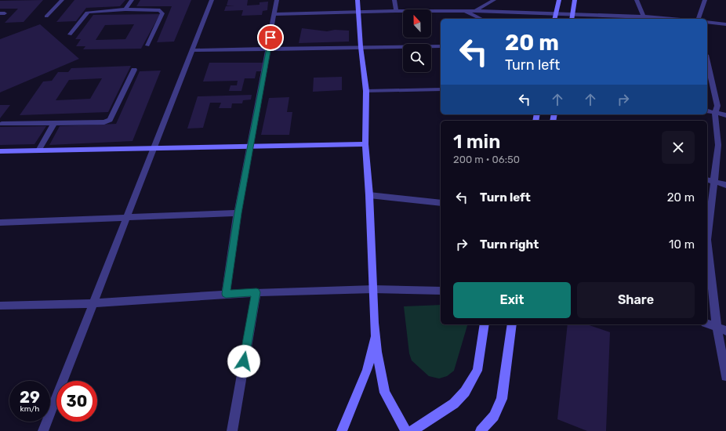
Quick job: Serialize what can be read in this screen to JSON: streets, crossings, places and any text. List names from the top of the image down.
{
  "north": "top",
  "page": {
    "turn": ["20 m", "Turn left"],
    "heading": ["1 min", "200 m · 06:50"],
    "list": [
      {
        "name": "Turn left",
        "value": "20 m"
      },
      {
        "name": "Turn right",
        "value": "10 m"
      }
    ],
    "buttons": ["Exit", "Share"],
    "speed": "29 km/h",
    "limit": "30"
  }
}
